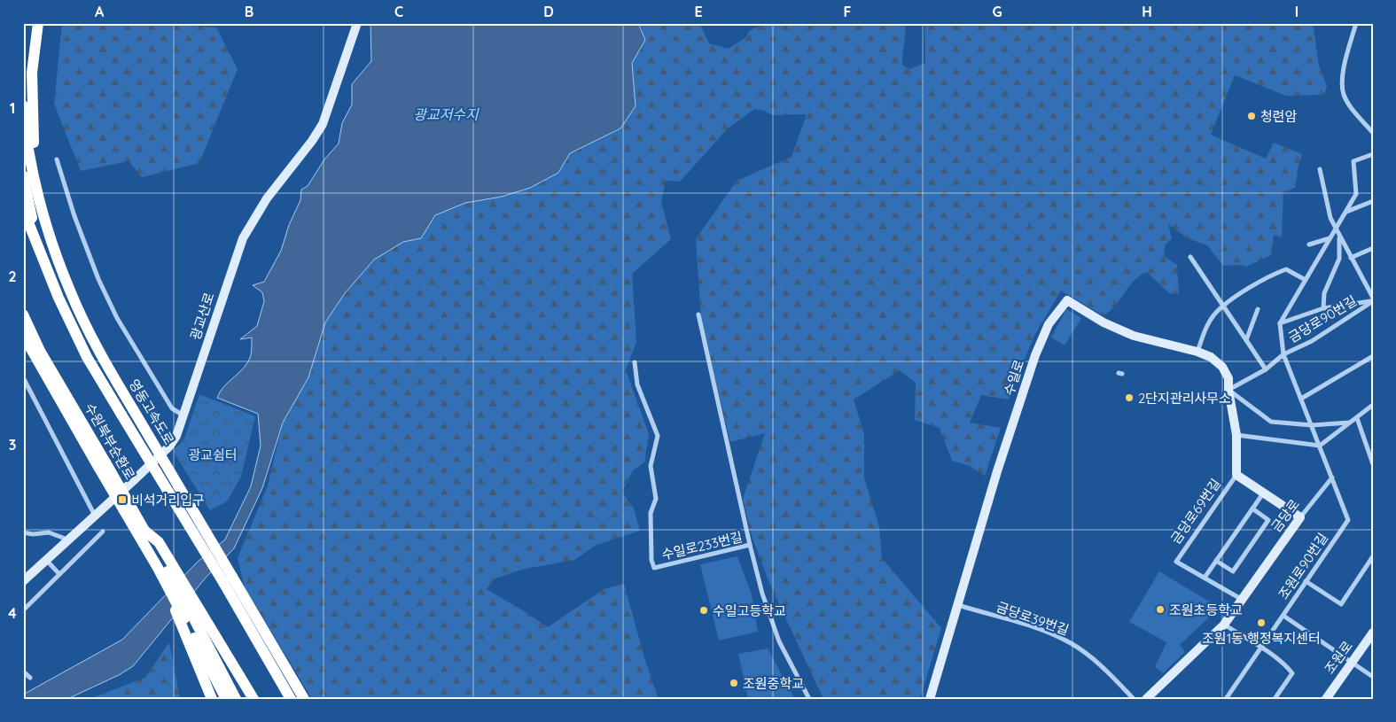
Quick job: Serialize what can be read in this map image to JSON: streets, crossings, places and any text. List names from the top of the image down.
{
  "streets": {
    "highway": ["영동고속도로", "수원북부순환로"],
    "street": [
      "광교산로",
      "금당로90번길",
      "수일로",
      "금당로69번길",
      "금당로",
      "수일로233번길",
      "조원로90번길",
      "금당로39번길",
      "조원로"
    ]
  },
  "crossings": [
    ["금당로90번길", "금당로69번길"],
    ["수일로", "금당로69번길"],
    ["수일로", "금당로39번길"],
    ["금당로69번길", "금당로"],
    ["금당로", "조원로90번길"],
    ["조원로90번길", "조원로"]
  ],
  "water": ["광교저수지"],
  "parks": ["광교쉼터"],
  "places": {
    "other": [
      "청련암",
      "2단지관리사무소",
      "조원초등학교",
      "수일고등학교",
      "조원1동 행정복지센터",
      "조원중학교"
    ],
    "transit": ["비석거리입구"]
  },
  "grid": {
    "columns": [
      "A",
      "B",
      "C",
      "D",
      "E",
      "F",
      "G",
      "H",
      "I"
    ],
    "rows": [
      "1",
      "2",
      "3",
      "4"
    ]
  }
}
